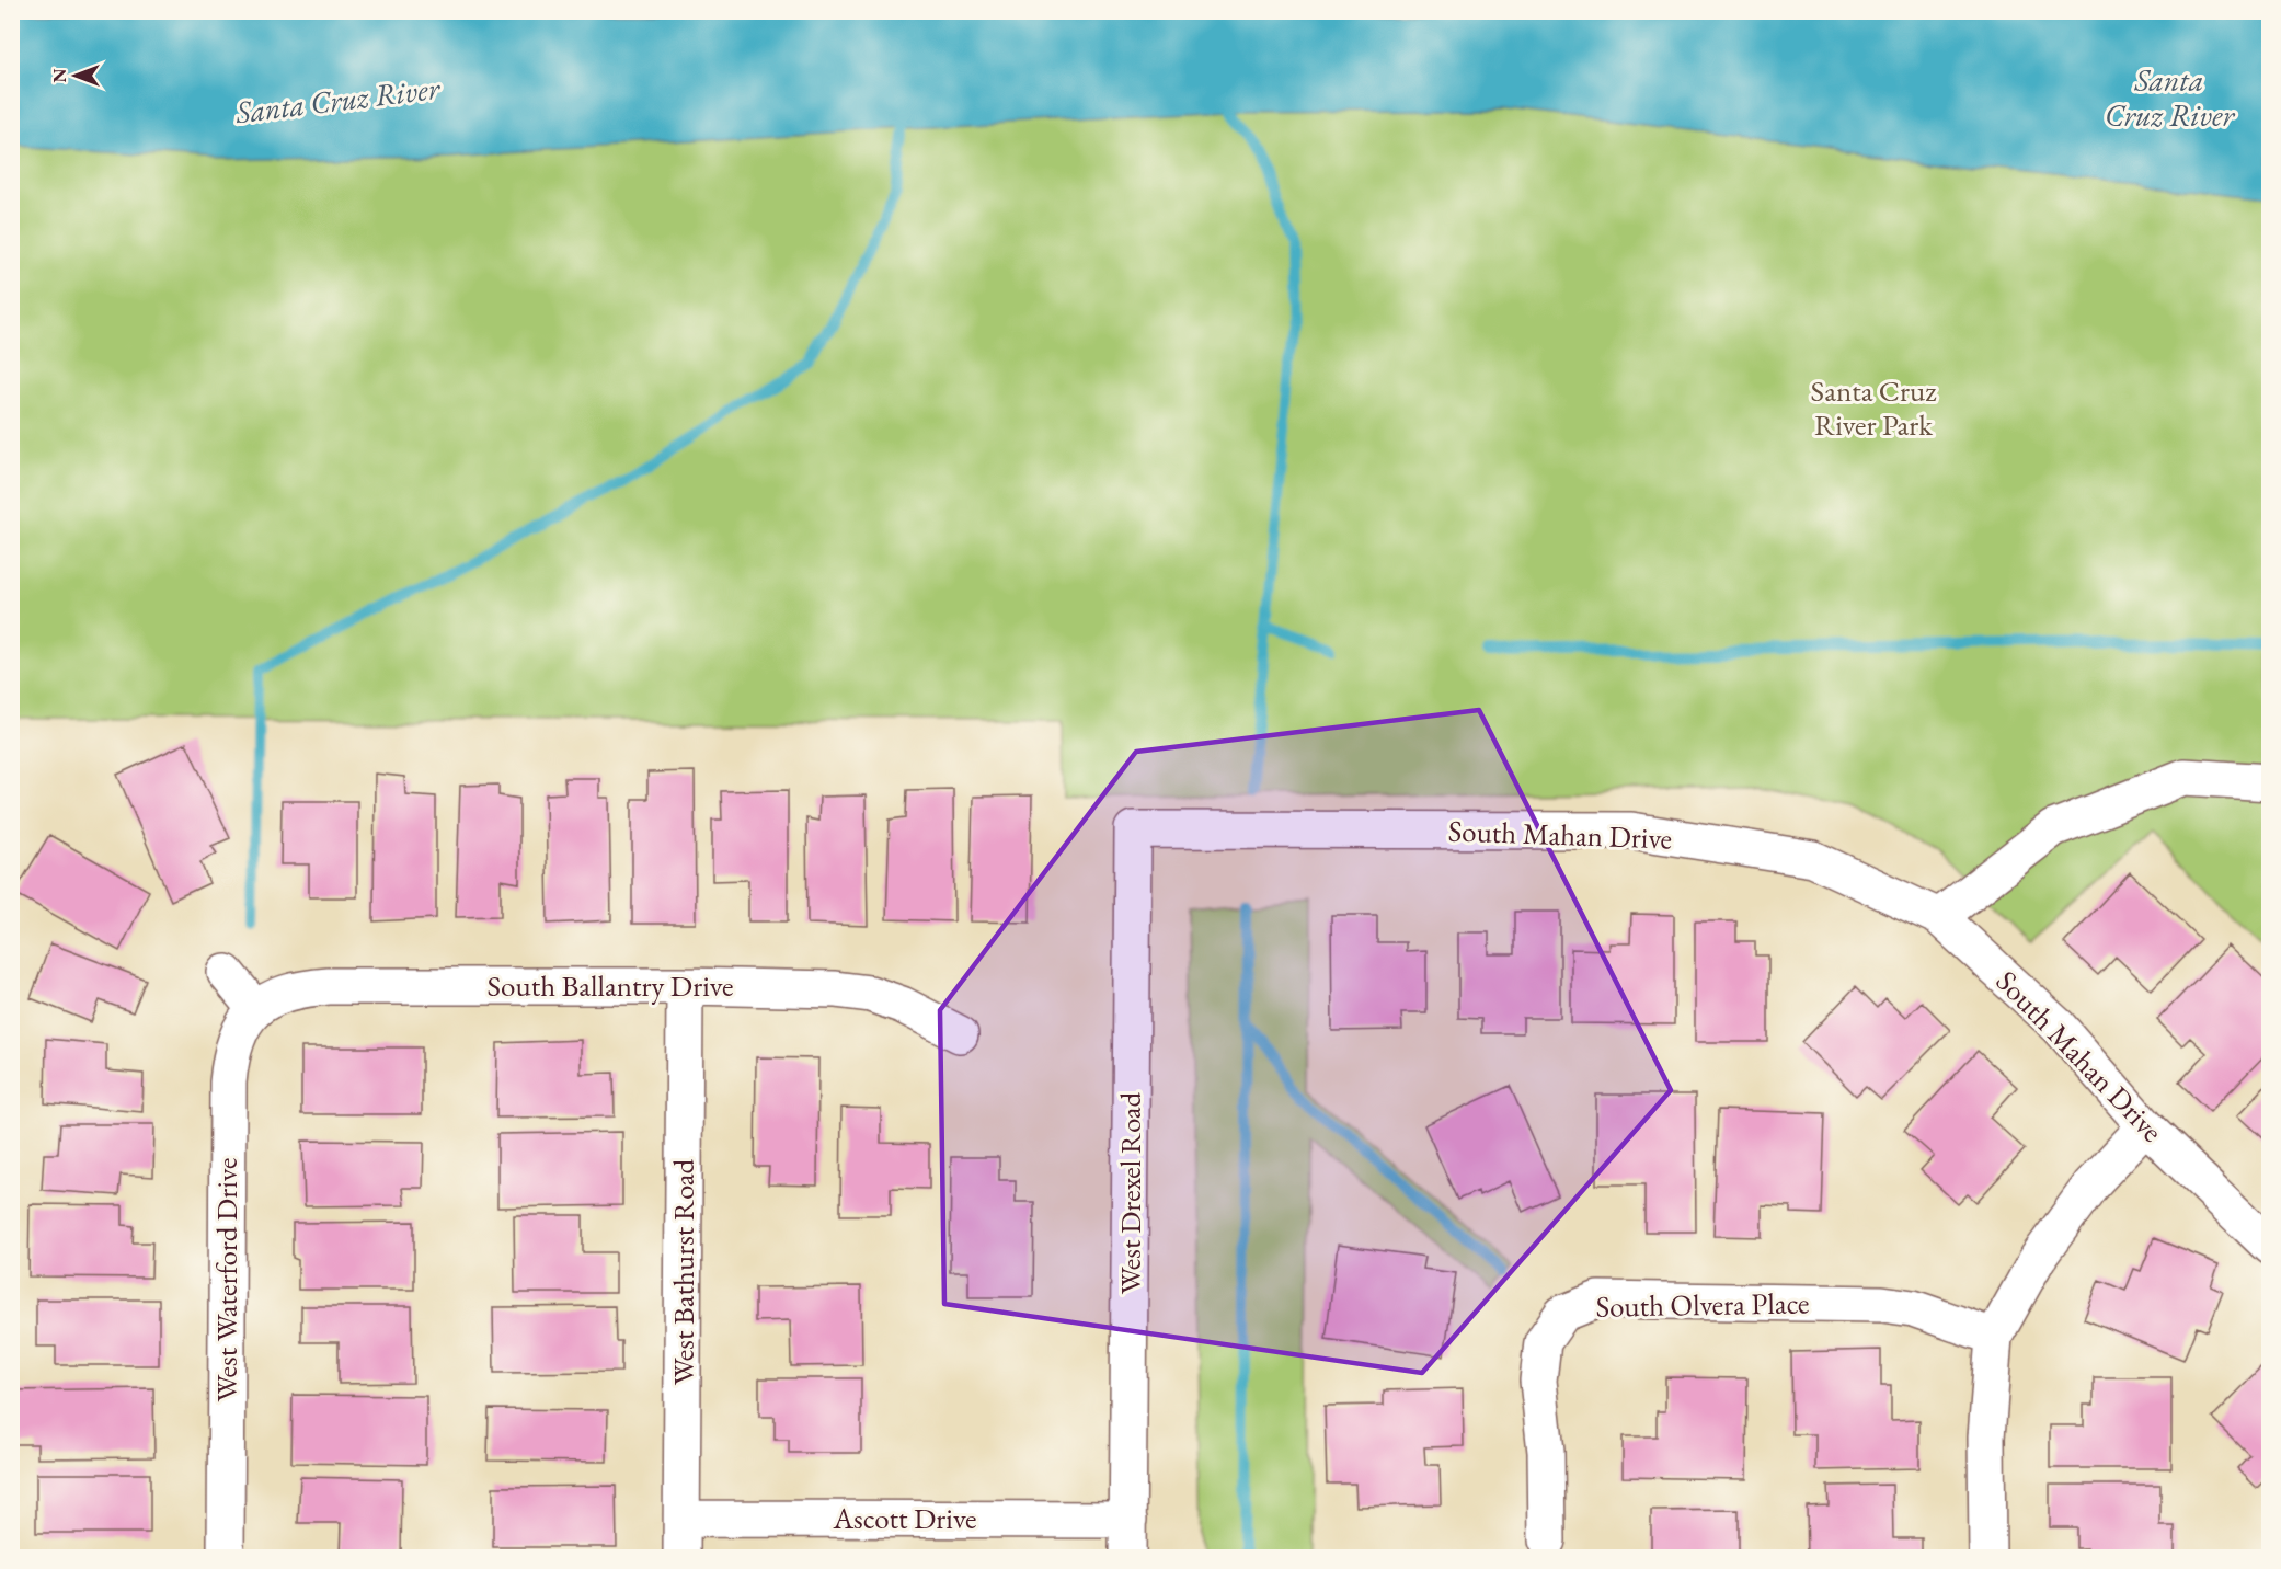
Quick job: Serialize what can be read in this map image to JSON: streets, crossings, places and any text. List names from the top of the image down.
{
  "streets": {
    "street": [
      "South Mahan Drive",
      "South Ballantry Drive",
      "West Drexel Road",
      "West Bathurst Road",
      "West Waterford Drive",
      "South Olvera Place",
      "Ascott Drive"
    ]
  },
  "crossings": [
    ["South Mahan Drive", "West Drexel Road"],
    ["South Ballantry Drive", "West Bathurst Road"],
    ["South Ballantry Drive", "West Waterford Drive"],
    ["West Drexel Road", "Ascott Drive"],
    ["West Bathurst Road", "Ascott Drive"]
  ],
  "water": ["Santa Cruz River"],
  "parks": ["Santa Cruz River Park"],
  "north": "left"
}
